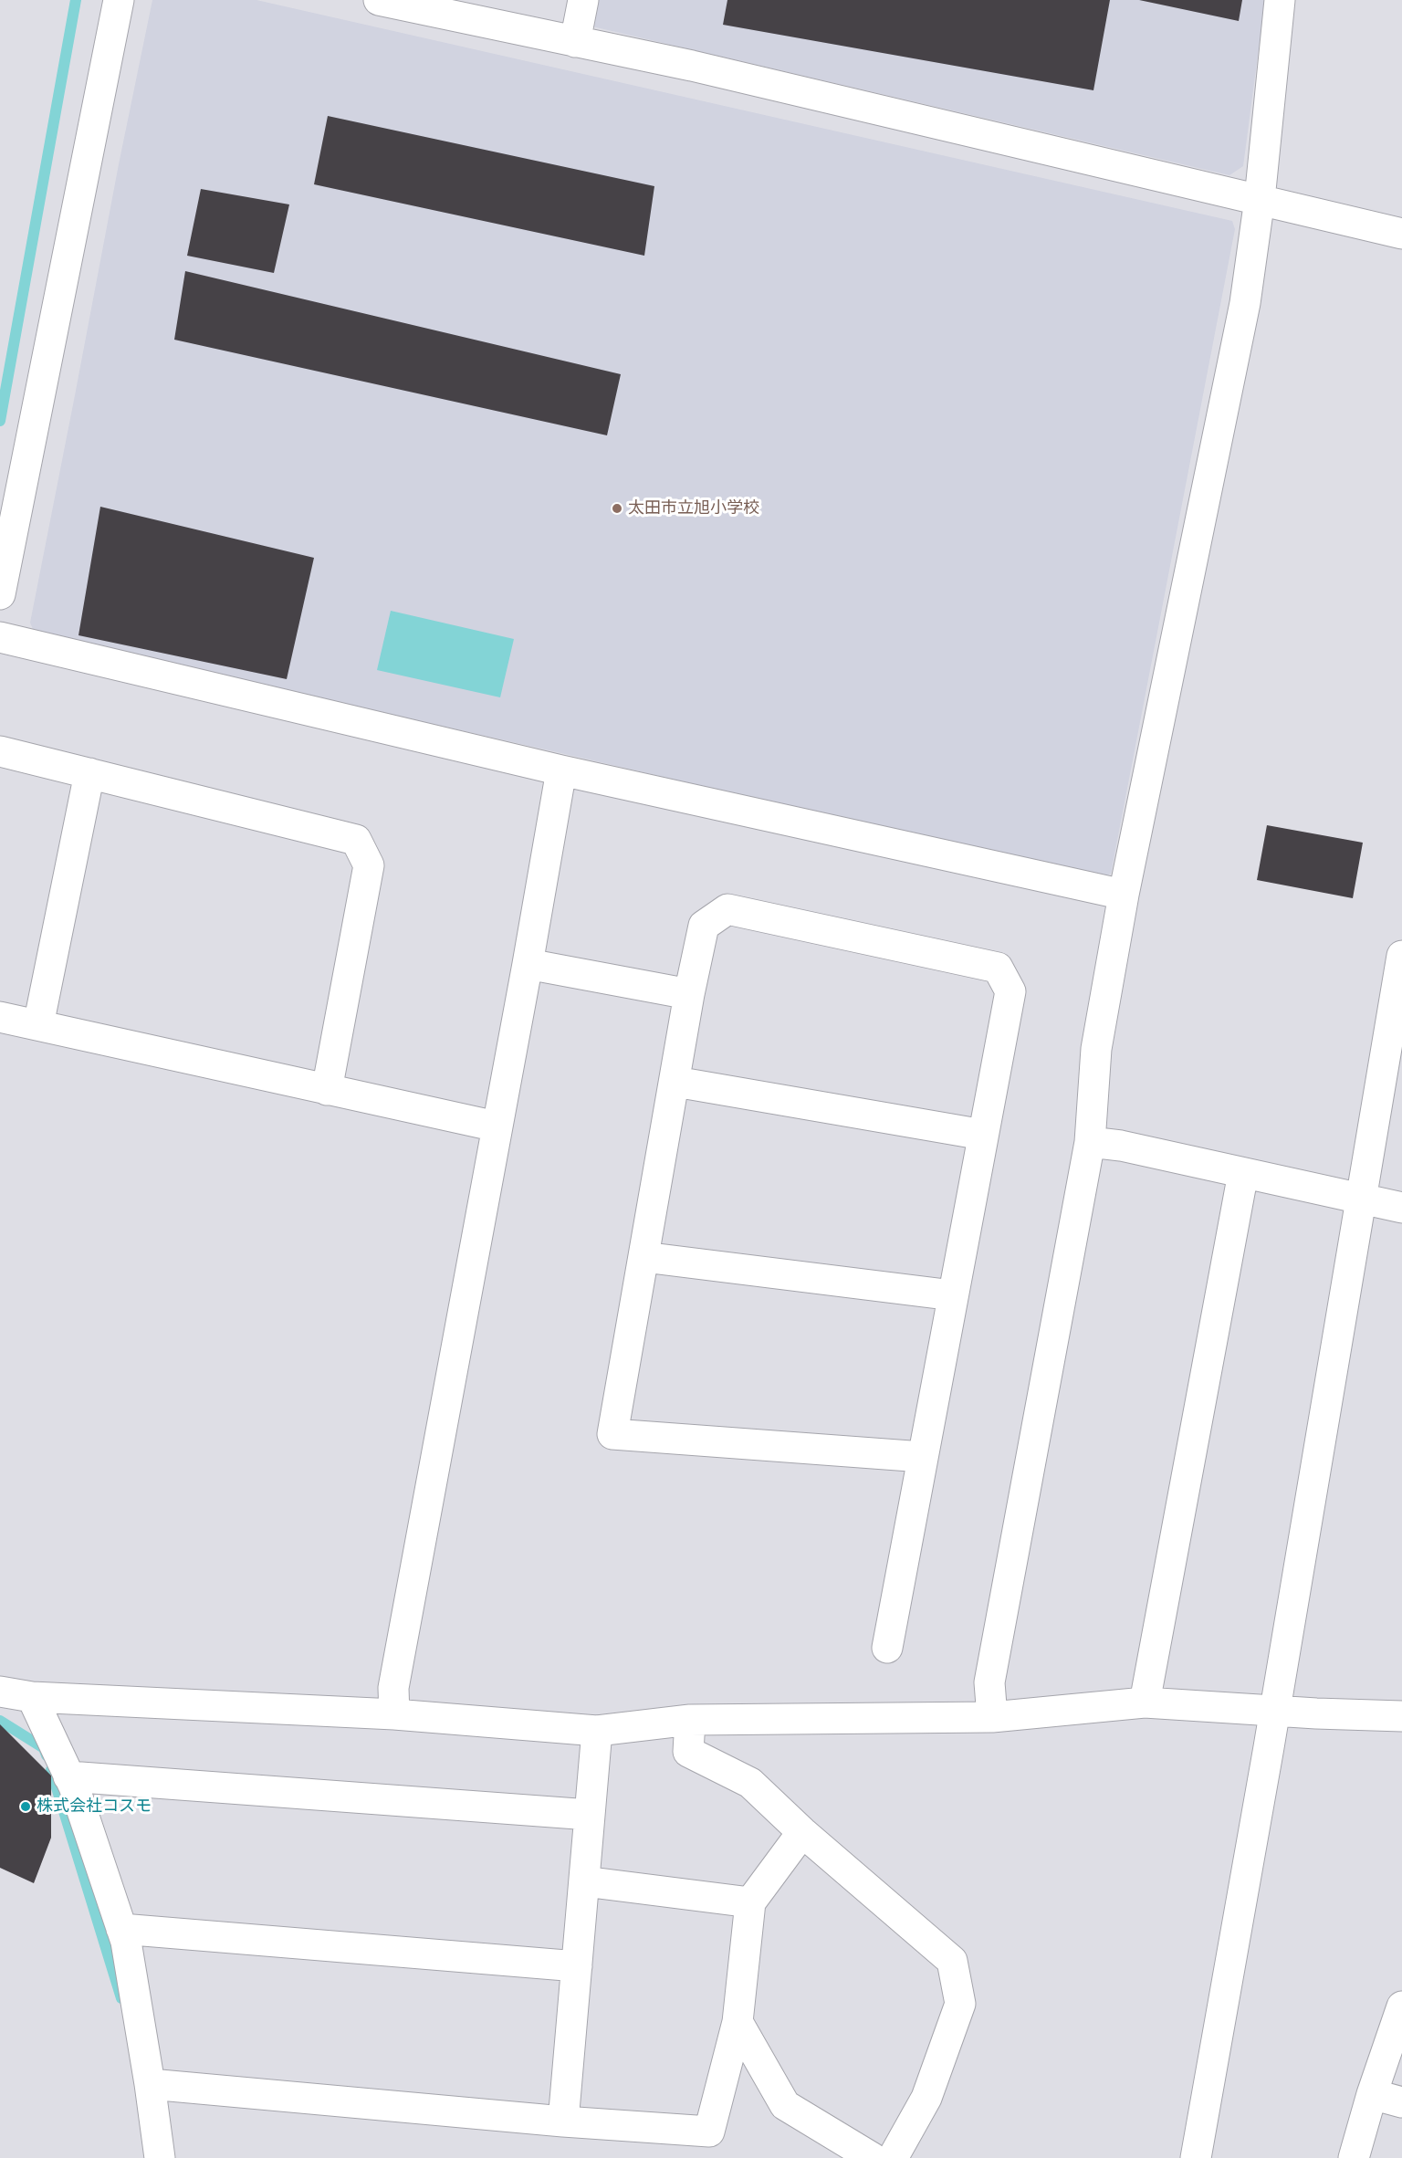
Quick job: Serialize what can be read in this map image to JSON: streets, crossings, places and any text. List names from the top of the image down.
{
  "places": ["太田市立旭小学校", "株式会社コスモ"]
}
